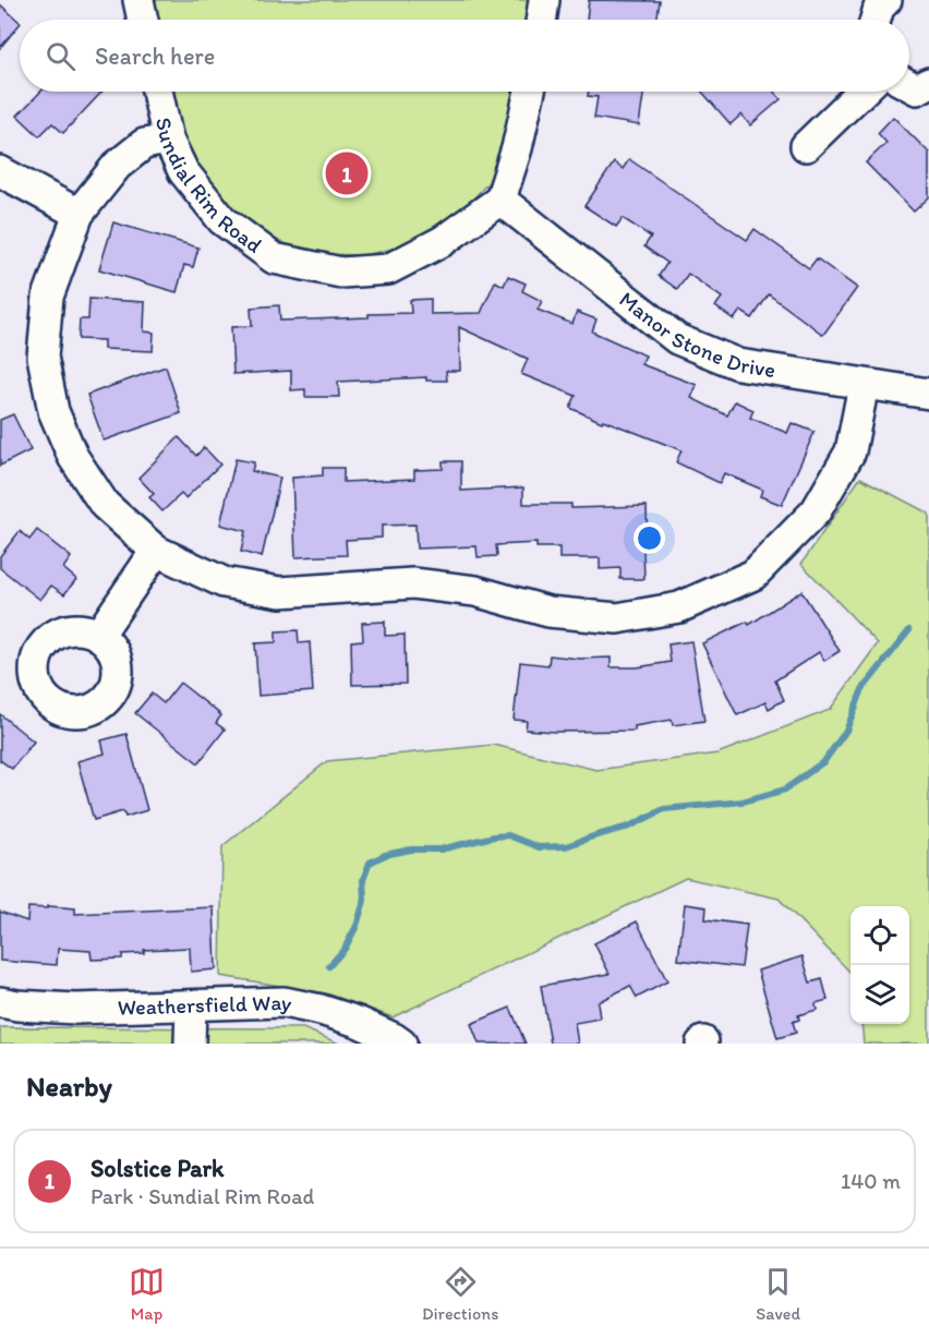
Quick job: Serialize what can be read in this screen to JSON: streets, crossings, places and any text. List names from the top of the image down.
{
  "streets": {
    "street": ["Sundial Rim Road", "Manor Stone Drive", "Weathersfield Way"]
  },
  "crossings": [
    ["Sundial Rim Road", "Manor Stone Drive"]
  ],
  "page": {
    "search": "Search here",
    "pins": "1",
    "heading": "Nearby",
    "list": [
      {
        "mark": "1",
        "name": "Solstice Park",
        "note": "Park · Sundial Rim Road",
        "value": "140 m"
      }
    ],
    "nav": ["Map", "Directions", "Saved"]
  }
}
